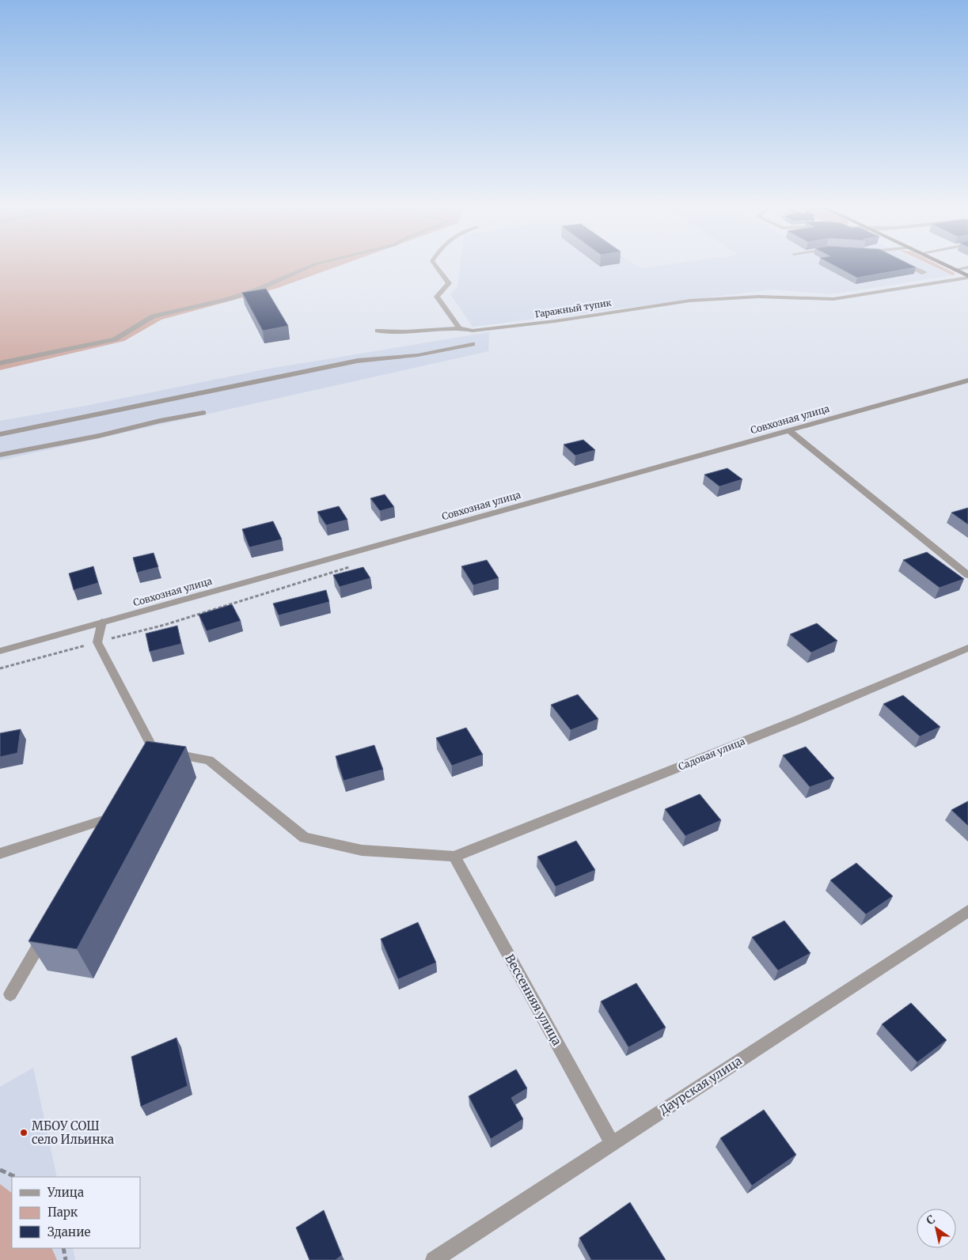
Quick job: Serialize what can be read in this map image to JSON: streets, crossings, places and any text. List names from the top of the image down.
{
  "streets": {
    "street": [
      "Гаражный тупик",
      "Совхозная улица",
      "Садовая улица",
      "Вессенняя улица",
      "Даурская улица"
    ]
  },
  "crossings": [
    ["Садовая улица", "Вессенняя улица"],
    ["Вессенняя улица", "Даурская улица"]
  ],
  "places": ["МБОУ СОШ село Ильинка"],
  "legend": ["Улица", "Парк", "Здание"],
  "north": "top left"
}
